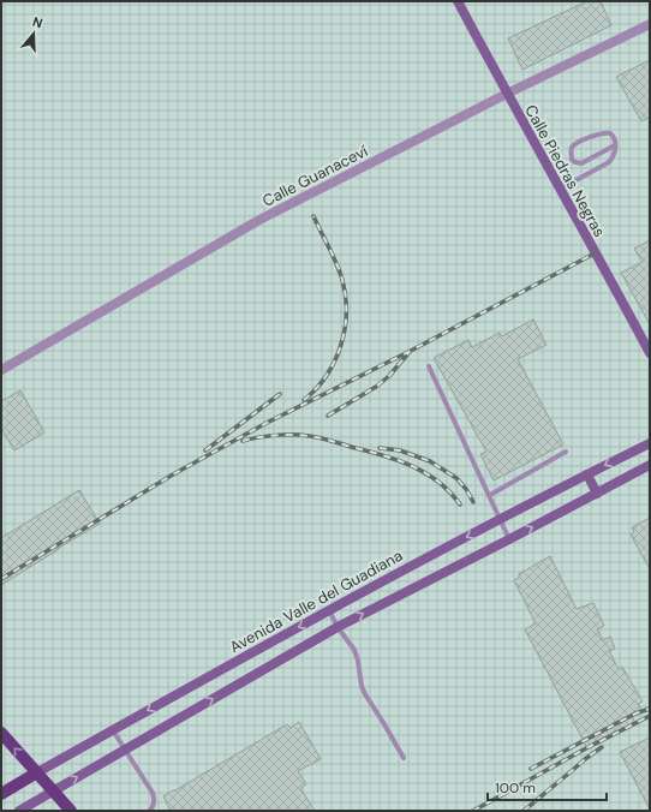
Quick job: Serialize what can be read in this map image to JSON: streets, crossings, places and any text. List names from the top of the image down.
{
  "streets": {
    "main road": ["Calle Piedras Negras", "Avenida Valle del Guadiana"],
    "street": ["Calle Guanaceví"]
  },
  "crossings": [
    ["Calle Piedras Negras", "Calle Guanaceví"]
  ],
  "scale_bar": "100 m",
  "north": "top"
}
